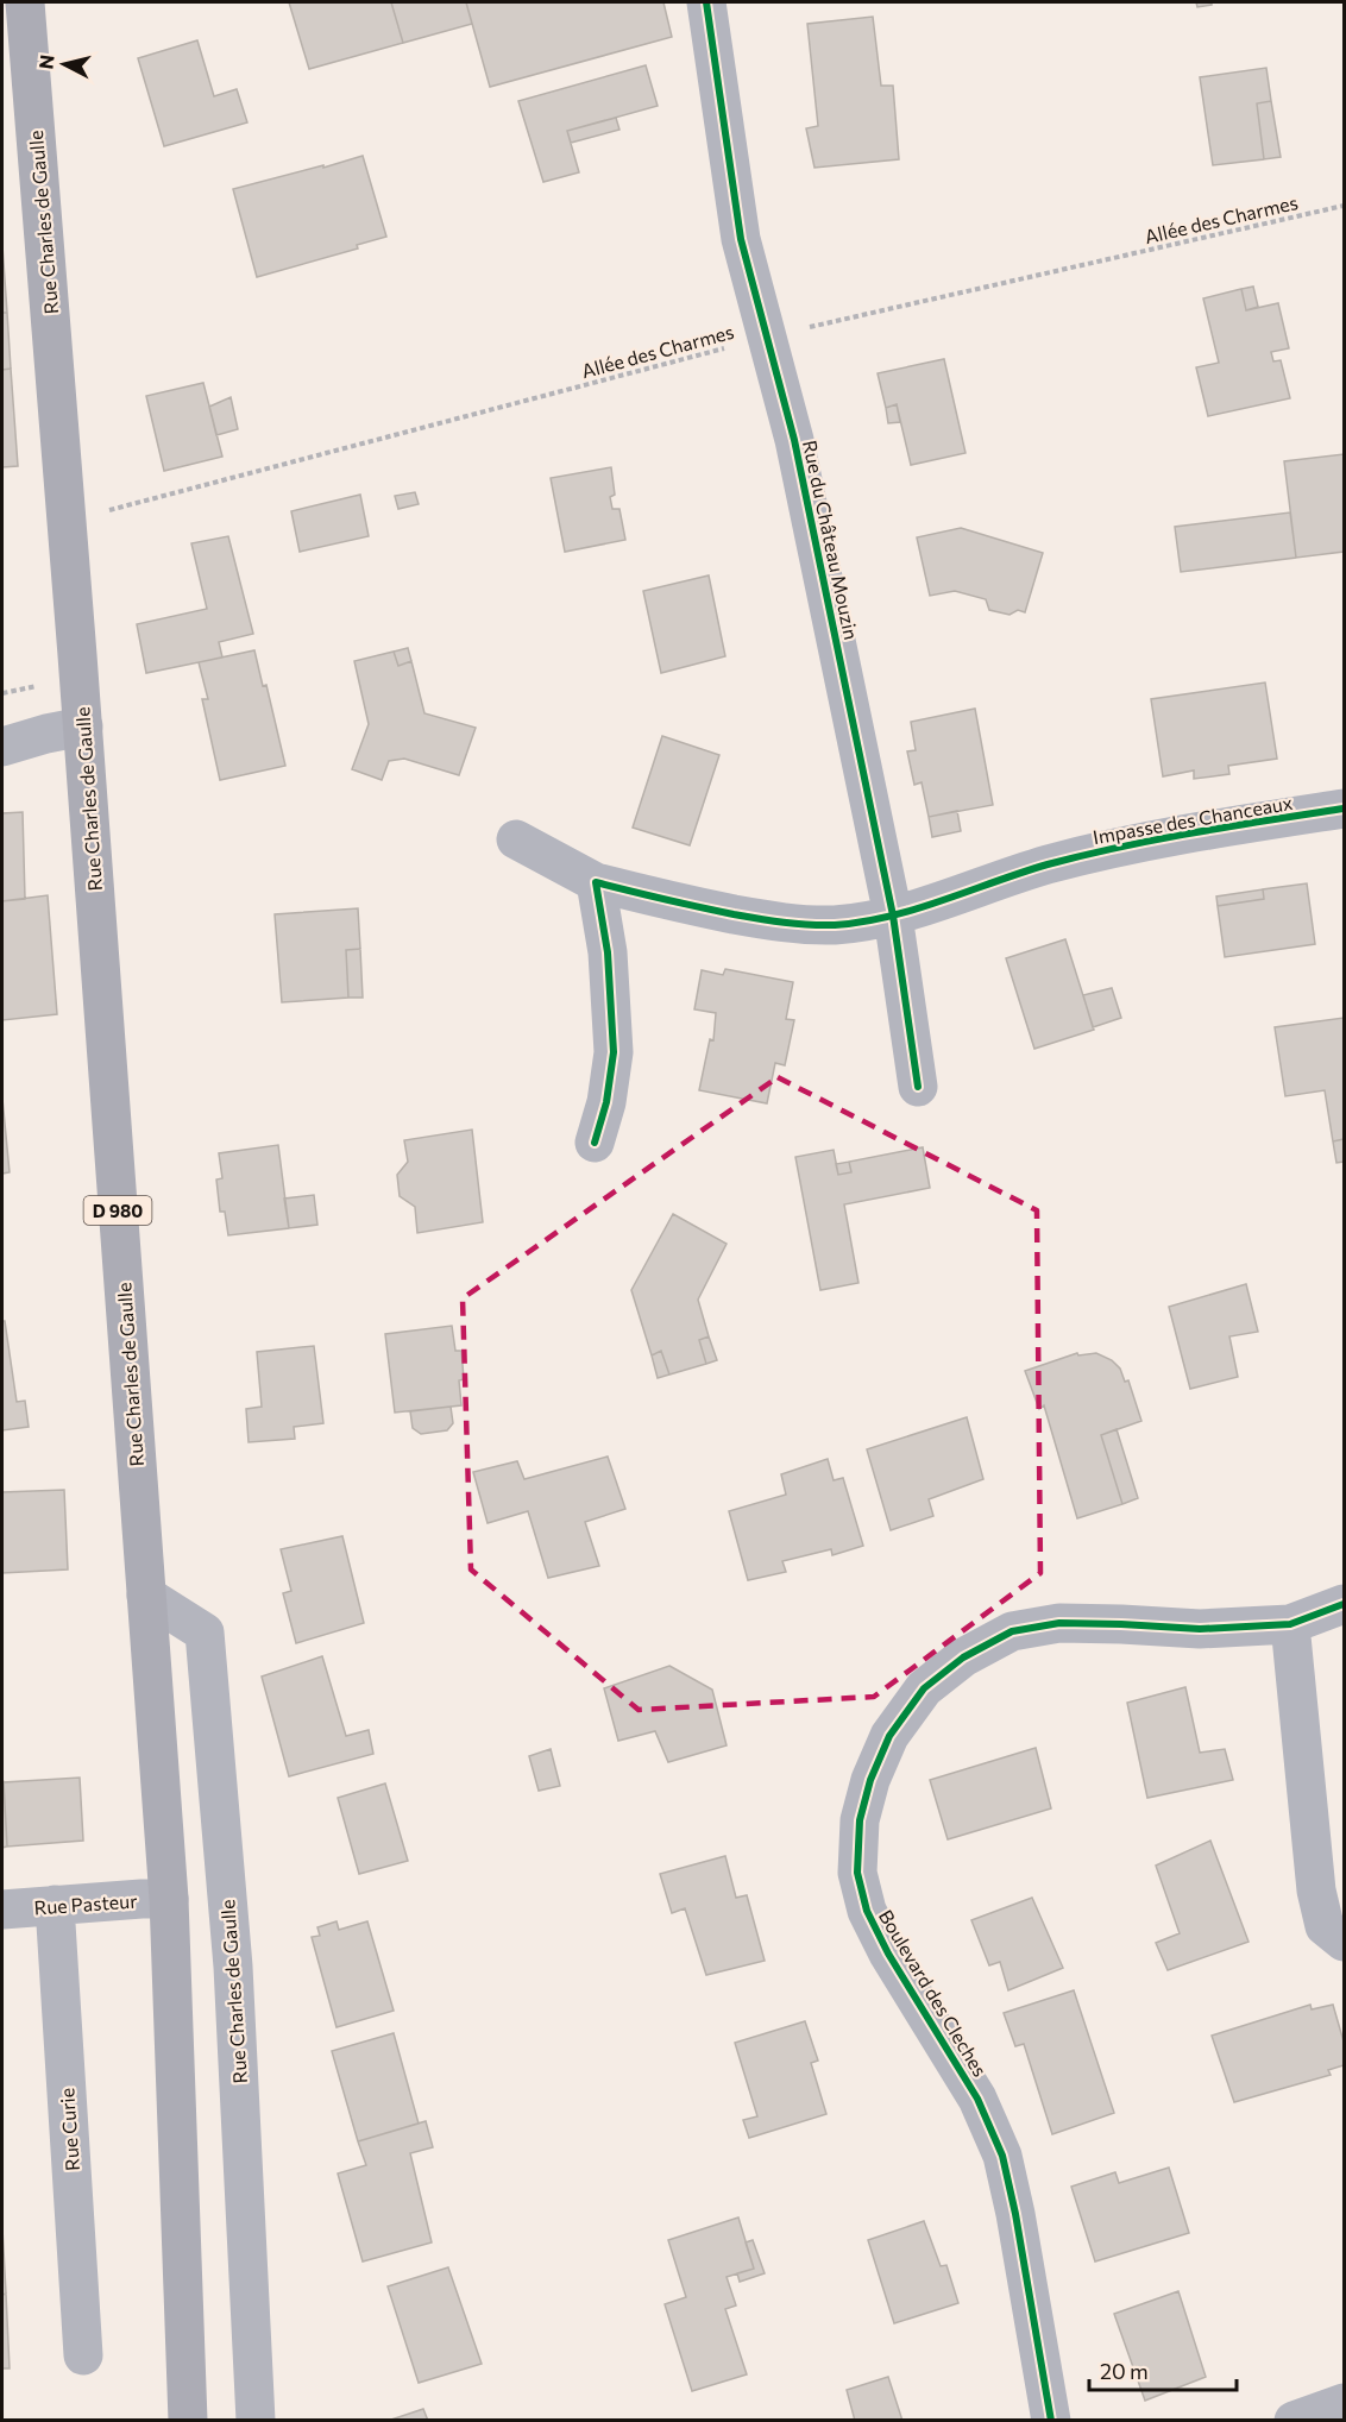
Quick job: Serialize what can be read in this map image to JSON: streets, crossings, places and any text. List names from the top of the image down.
{
  "streets": {
    "main road": ["Rue Charles de Gaulle", "D 980"],
    "street": [
      "Rue du Château Mouzin",
      "Impasse des Chanceaux",
      "Rue Pasteur",
      "Boulevard des Cleches",
      "Rue Curie"
    ],
    "path": ["Allée des Charmes"]
  },
  "crossings": [
    ["Allée des Charmes", "Rue Charles de Gaulle"],
    ["Allée des Charmes", "Rue du Château Mouzin"],
    ["Rue Charles de Gaulle", "Rue Pasteur"],
    ["Rue du Château Mouzin", "Impasse des Chanceaux"],
    ["Rue Pasteur", "Rue Curie"]
  ],
  "scale_bar": "20 m",
  "north": "left"
}
